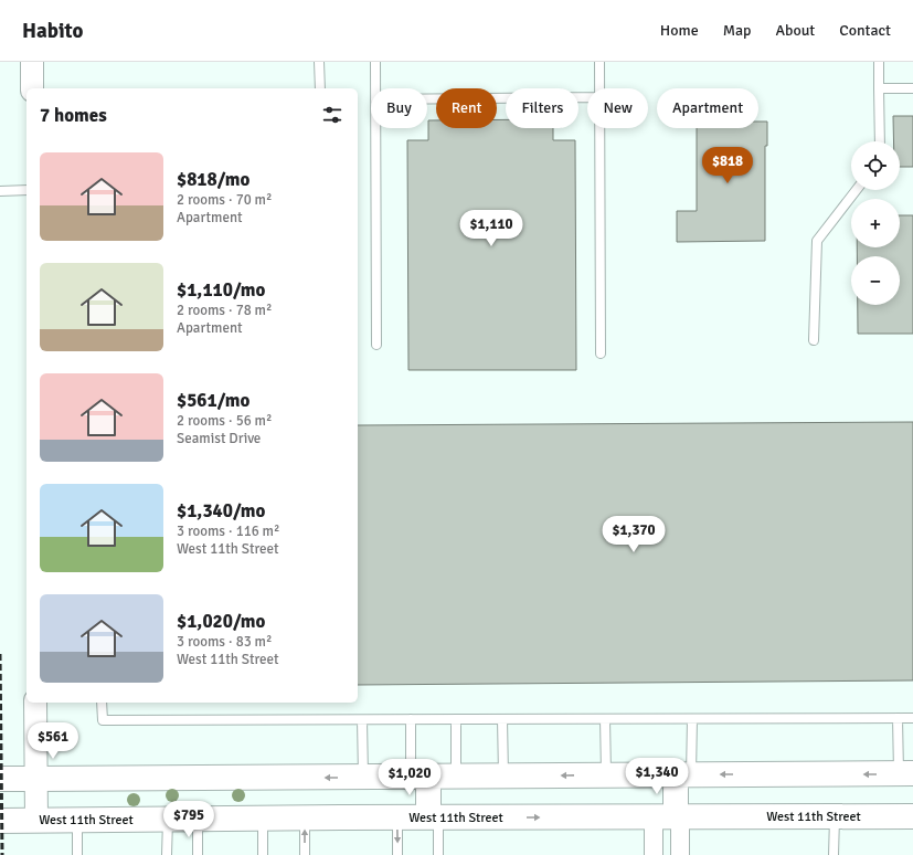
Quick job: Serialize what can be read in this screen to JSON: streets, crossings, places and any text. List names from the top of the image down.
{
  "streets": {
    "main road": ["West 11th Street"]
  },
  "page": {
    "header": "Habito",
    "nav": [
      "Home",
      "Map",
      "About",
      "Contact"
    ],
    "chip": [
      "Buy",
      "Rent",
      "Filters",
      "New",
      "Apartment"
    ],
    "heading": "7 homes",
    "map_buttons": ["+", "−"],
    "list": [
      {
        "name": "$818/mo",
        "note": "2 rooms · 70 m² · Apartment"
      },
      {
        "name": "$1,110/mo",
        "note": "2 rooms · 78 m² · Apartment"
      },
      {
        "name": "$561/mo",
        "note": "2 rooms · 56 m² · Seamist Drive"
      },
      {
        "name": "$1,340/mo",
        "note": "3 rooms · 116 m² · West 11th Street"
      },
      {
        "name": "$1,020/mo",
        "note": "3 rooms · 83 m² · West 11th Street"
      }
    ],
    "price": [
      "$818",
      "$1,110",
      "$1,370",
      "$561",
      "$1,340",
      "$1,020",
      "$795"
    ]
  }
}
